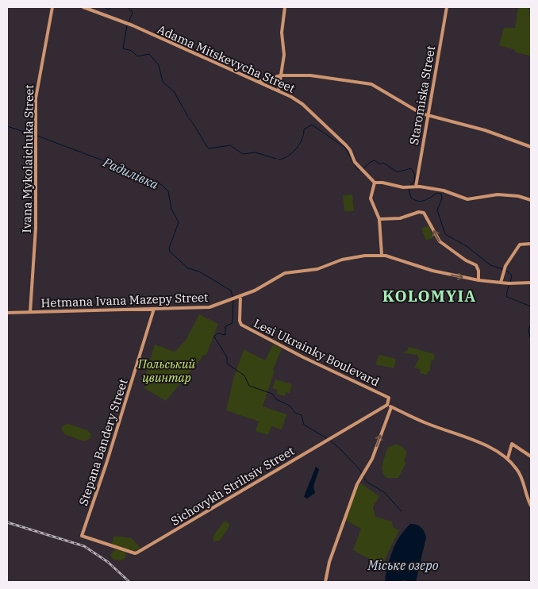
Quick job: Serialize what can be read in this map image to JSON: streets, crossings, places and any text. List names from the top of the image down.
{
  "streets": {
    "street": [
      "Adama Mitskevycha Street",
      "Staromiska Street",
      "Ivana Mykolaichuka Street",
      "Hetmana Ivana Mazepy Street",
      "Lesi Ukrainky Boulevard",
      "Stepana Bandery Street",
      "Sichovykh Striltsiv Street"
    ]
  },
  "crossings": [
    ["Ivana Mykolaichuka Street", "Hetmana Ivana Mazepy Street"],
    ["Hetmana Ivana Mazepy Street", "Lesi Ukrainky Boulevard"],
    ["Hetmana Ivana Mazepy Street", "Stepana Bandery Street"],
    ["Lesi Ukrainky Boulevard", "Sichovykh Striltsiv Street"],
    ["Stepana Bandery Street", "Sichovykh Striltsiv Street"]
  ],
  "districts": ["KOLOMYIA"],
  "water": ["Радилівка", "Міське озеро"],
  "parks": ["Польський цвинтар"]
}
